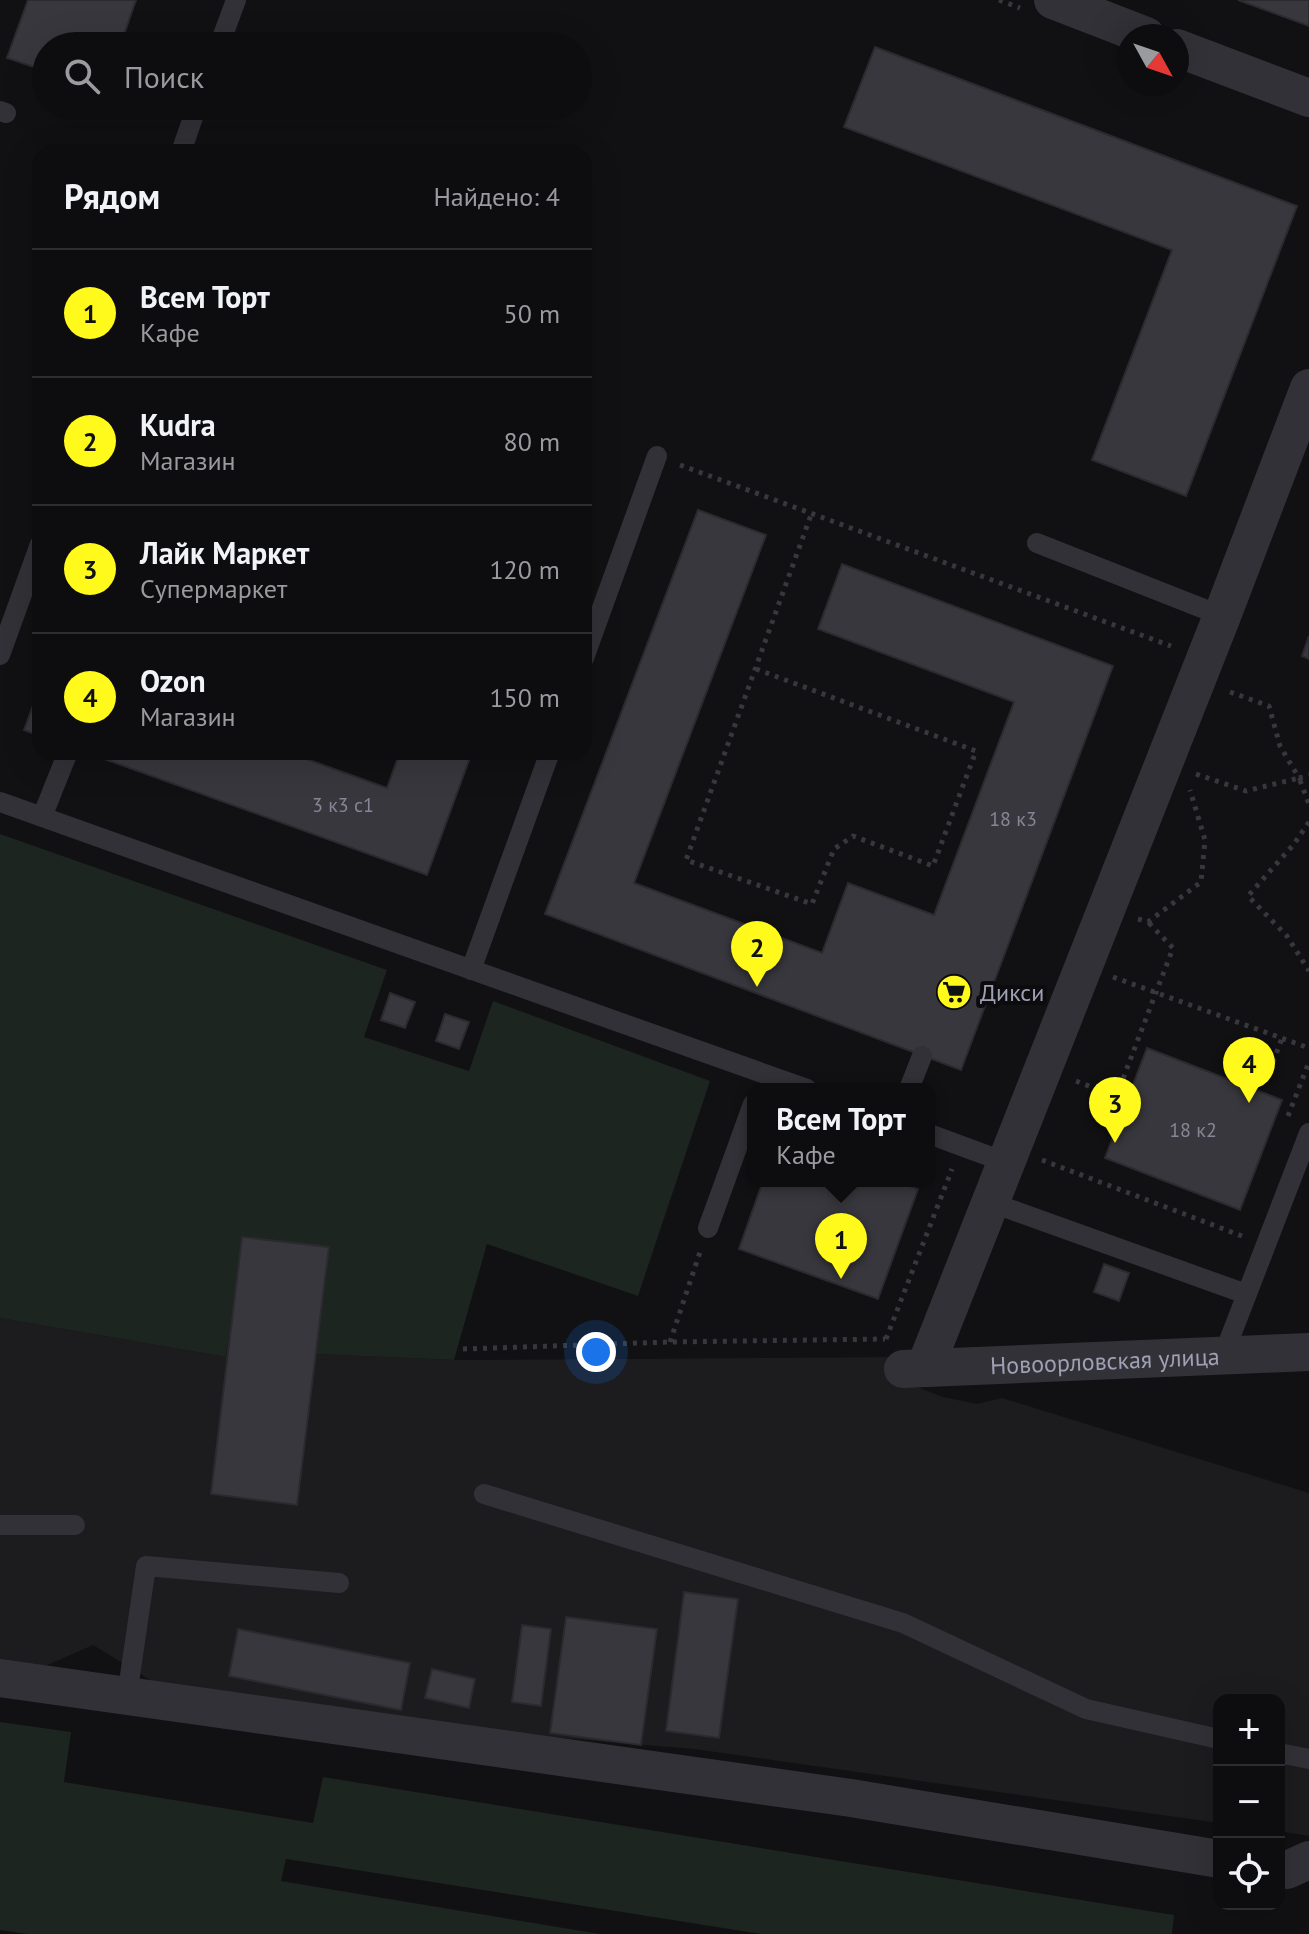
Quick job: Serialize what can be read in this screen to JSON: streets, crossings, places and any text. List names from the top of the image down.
{
  "streets": {
    "street": ["Новоорловская улица"]
  },
  "places": {
    "supermarket": ["Дикси"]
  },
  "house_numbers": ["3 к3 с1", "18 к3", "18 к2"],
  "north": "bottom right",
  "page": {
    "search": "Поиск",
    "heading": ["Рядом", "Найдено: 4"],
    "list": [
      {
        "mark": "1",
        "name": "Всем Торт",
        "note": "Кафе",
        "value": "50 m"
      },
      {
        "mark": "2",
        "name": "Kudra",
        "note": "Магазин",
        "value": "80 m"
      },
      {
        "mark": "3",
        "name": "Лайк Маркет",
        "note": "Супермаркет",
        "value": "120 m"
      },
      {
        "mark": "4",
        "name": "Ozon",
        "note": "Магазин",
        "value": "150 m"
      }
    ],
    "pins": [
      "2",
      "4",
      "3",
      "1"
    ],
    "popup": ["Всем Торт", "Кафе"],
    "map_buttons": ["+", "−"]
  }
}
